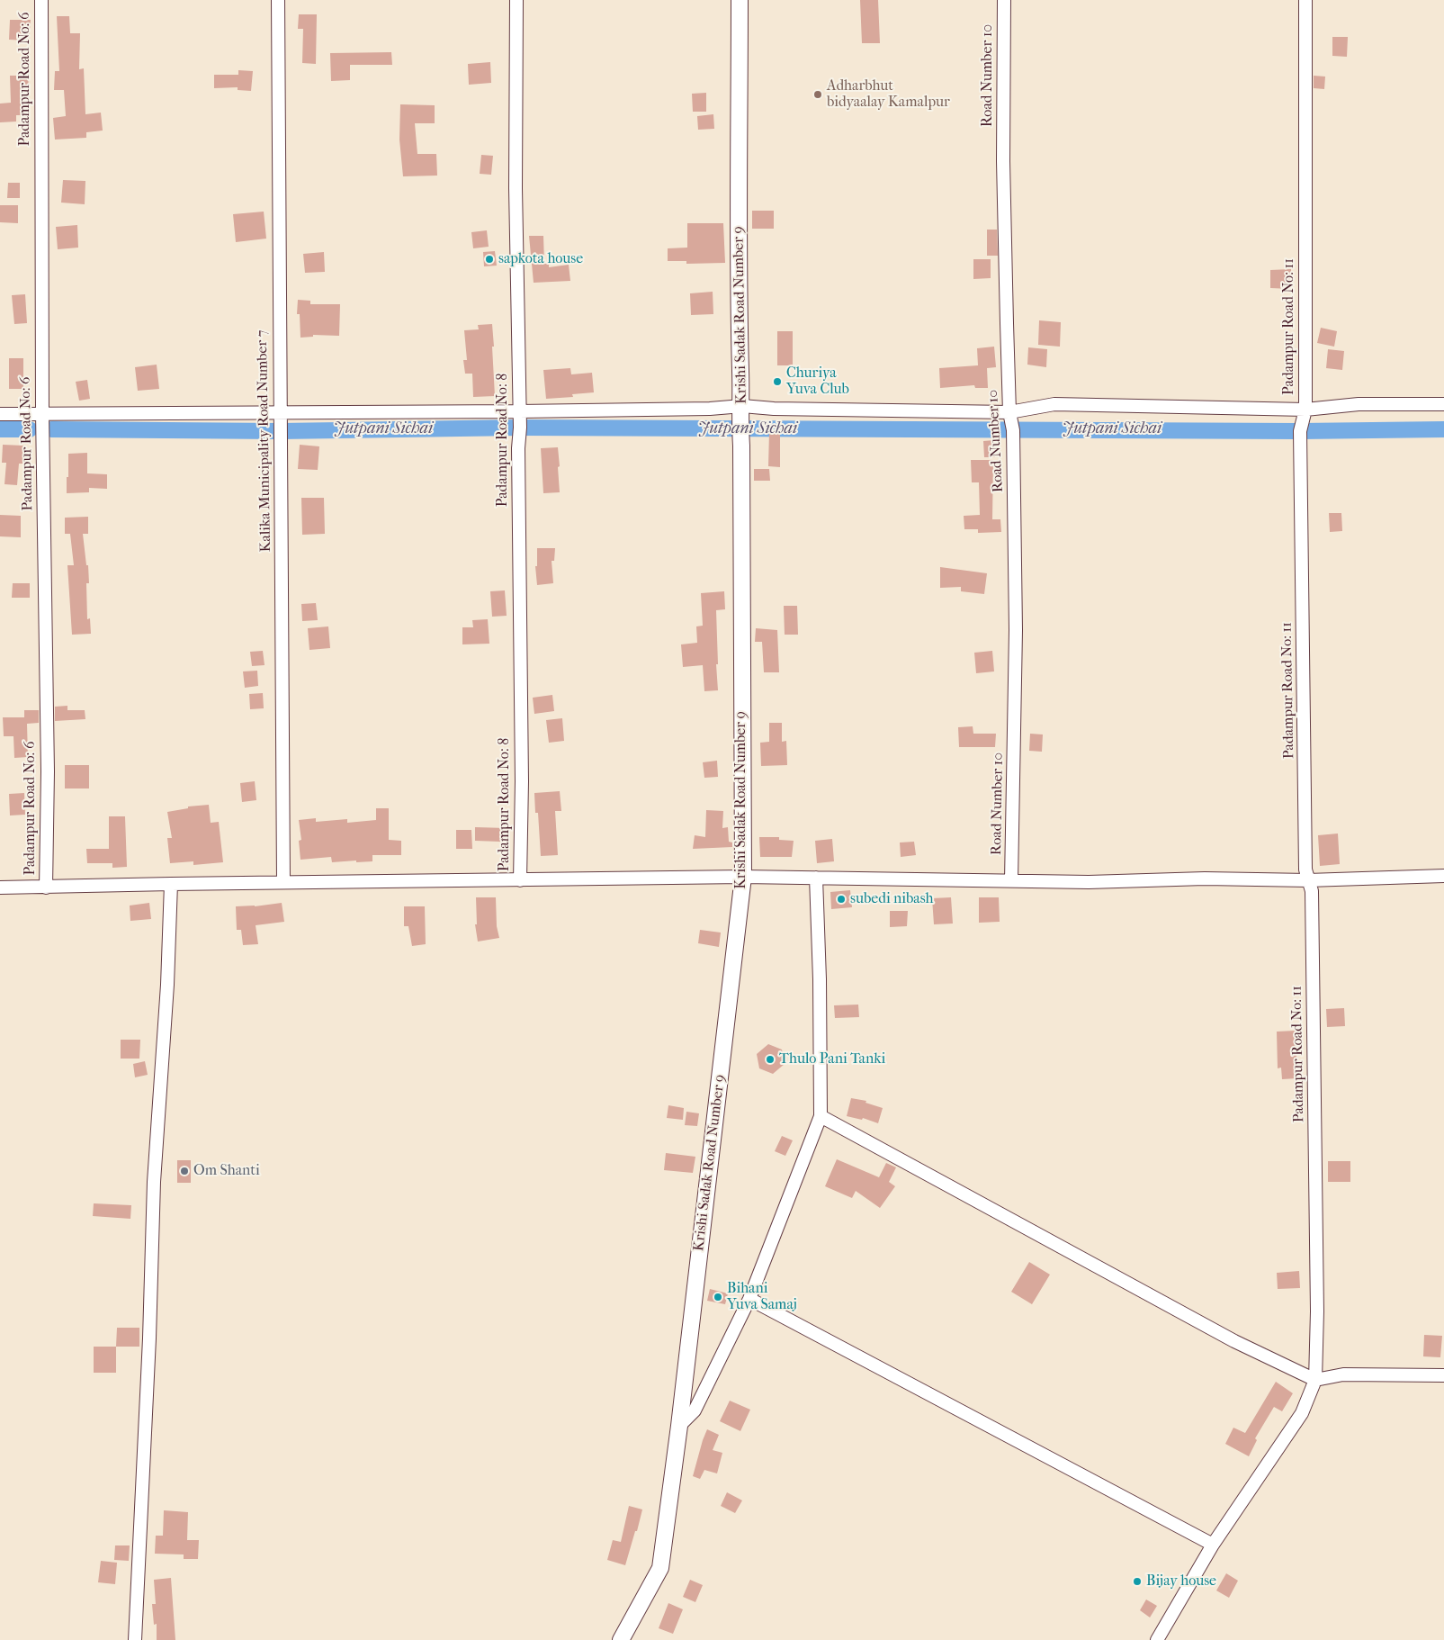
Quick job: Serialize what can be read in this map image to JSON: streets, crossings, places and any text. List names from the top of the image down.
{
  "streets": {
    "street": [
      "Road Number 10",
      "Padampur Road No: 6",
      "Krishi Sadak Road Number 9",
      "Padampur Road No: 11",
      "Padampur Road No: 8",
      "Kalika Municipality Road Number 7"
    ]
  },
  "water": ["Jutpani Sichai"],
  "places": [
    "Adharbhut bidyaalay Kamalpur",
    "sapkota house",
    "Churiya Yuva Club",
    "subedi nibash",
    "Thulo Pani Tanki",
    "Om Shanti",
    "Bihani Yuva Samaj",
    "Bijay house"
  ]
}
